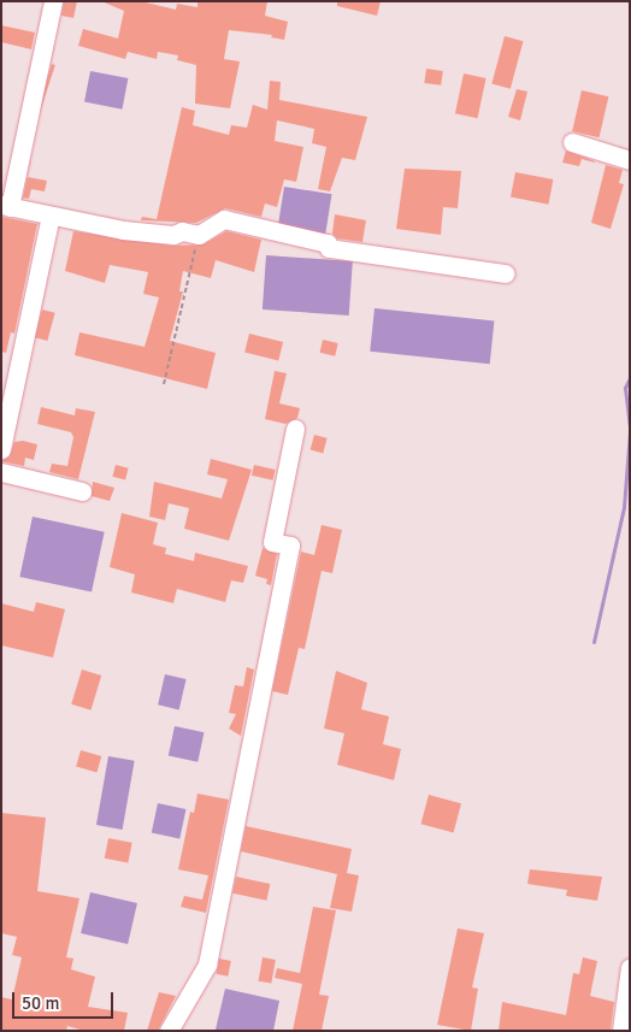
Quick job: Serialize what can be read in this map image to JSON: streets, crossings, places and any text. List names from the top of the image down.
{
  "scale_bar": "50 m"
}
